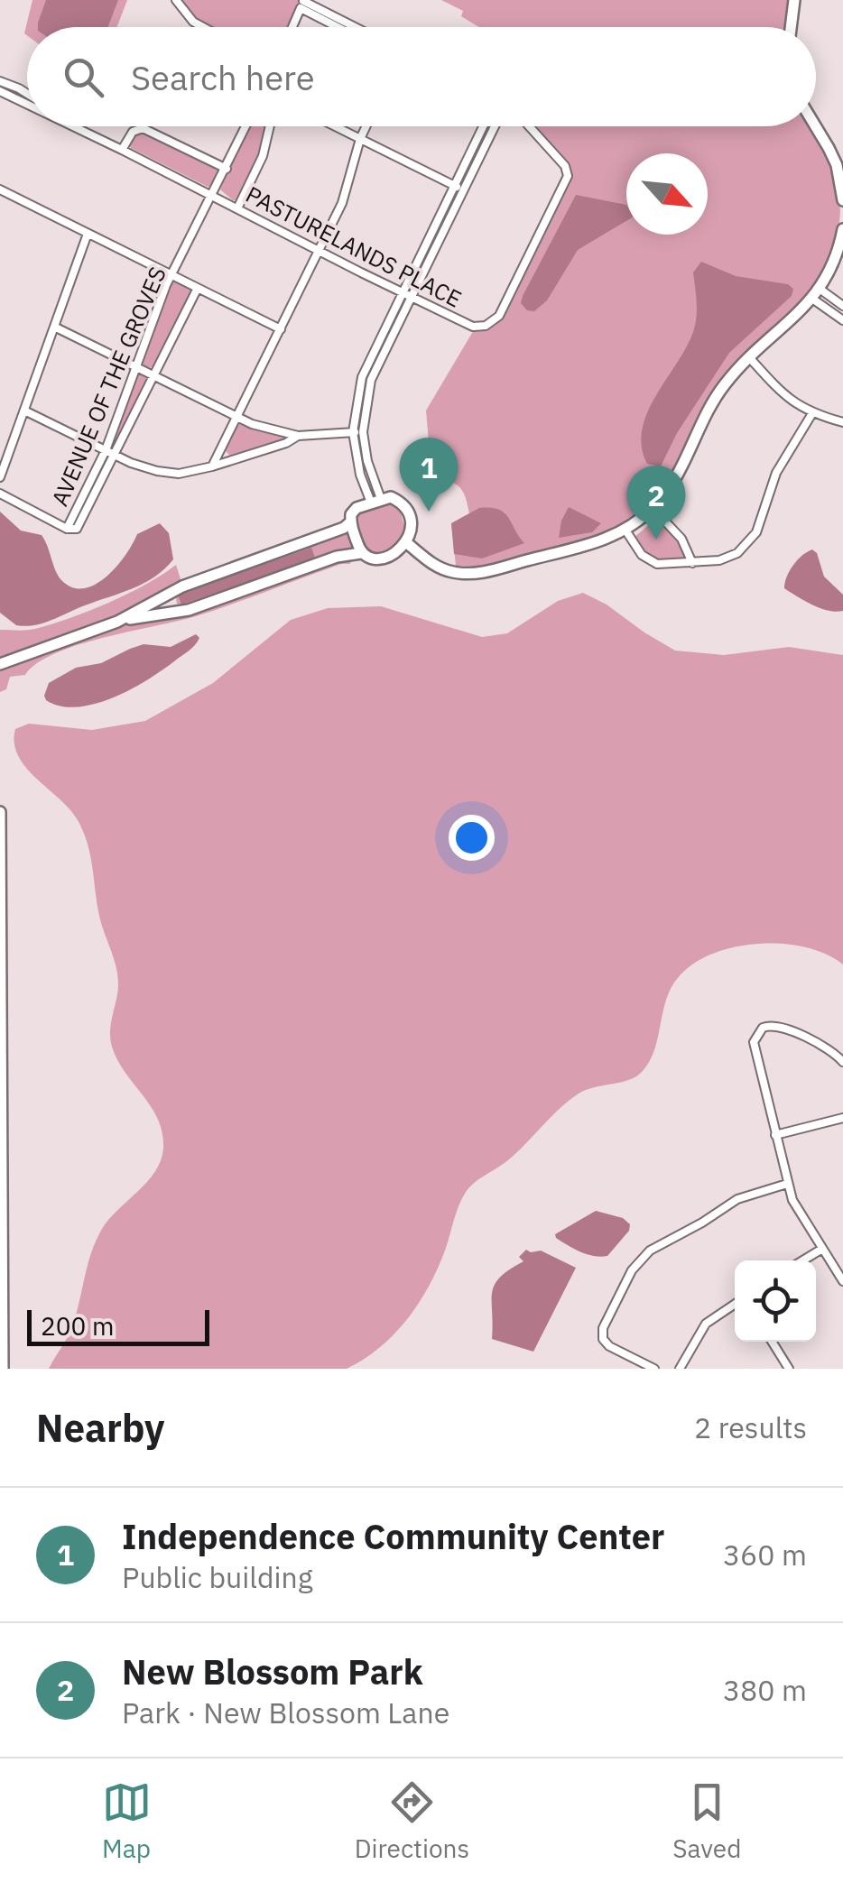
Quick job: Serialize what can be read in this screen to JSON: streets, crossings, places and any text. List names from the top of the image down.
{
  "streets": {
    "street": ["PASTURELANDS PLACE", "AVENUE OF THE GROVES"]
  },
  "crossings": [
    ["PASTURELANDS PLACE", "AVENUE OF THE GROVES"]
  ],
  "scale_bar": "200 m",
  "north": "bottom right",
  "page": {
    "search": "Search here",
    "pins": ["1", "2"],
    "scale": "200 m",
    "heading": ["Nearby", "2 results"],
    "list": [
      {
        "mark": "1",
        "name": "Independence Community Center",
        "note": "Public building",
        "value": "360 m"
      },
      {
        "mark": "2",
        "name": "New Blossom Park",
        "note": "Park · New Blossom Lane",
        "value": "380 m"
      }
    ],
    "nav": ["Map", "Directions", "Saved"]
  }
}
